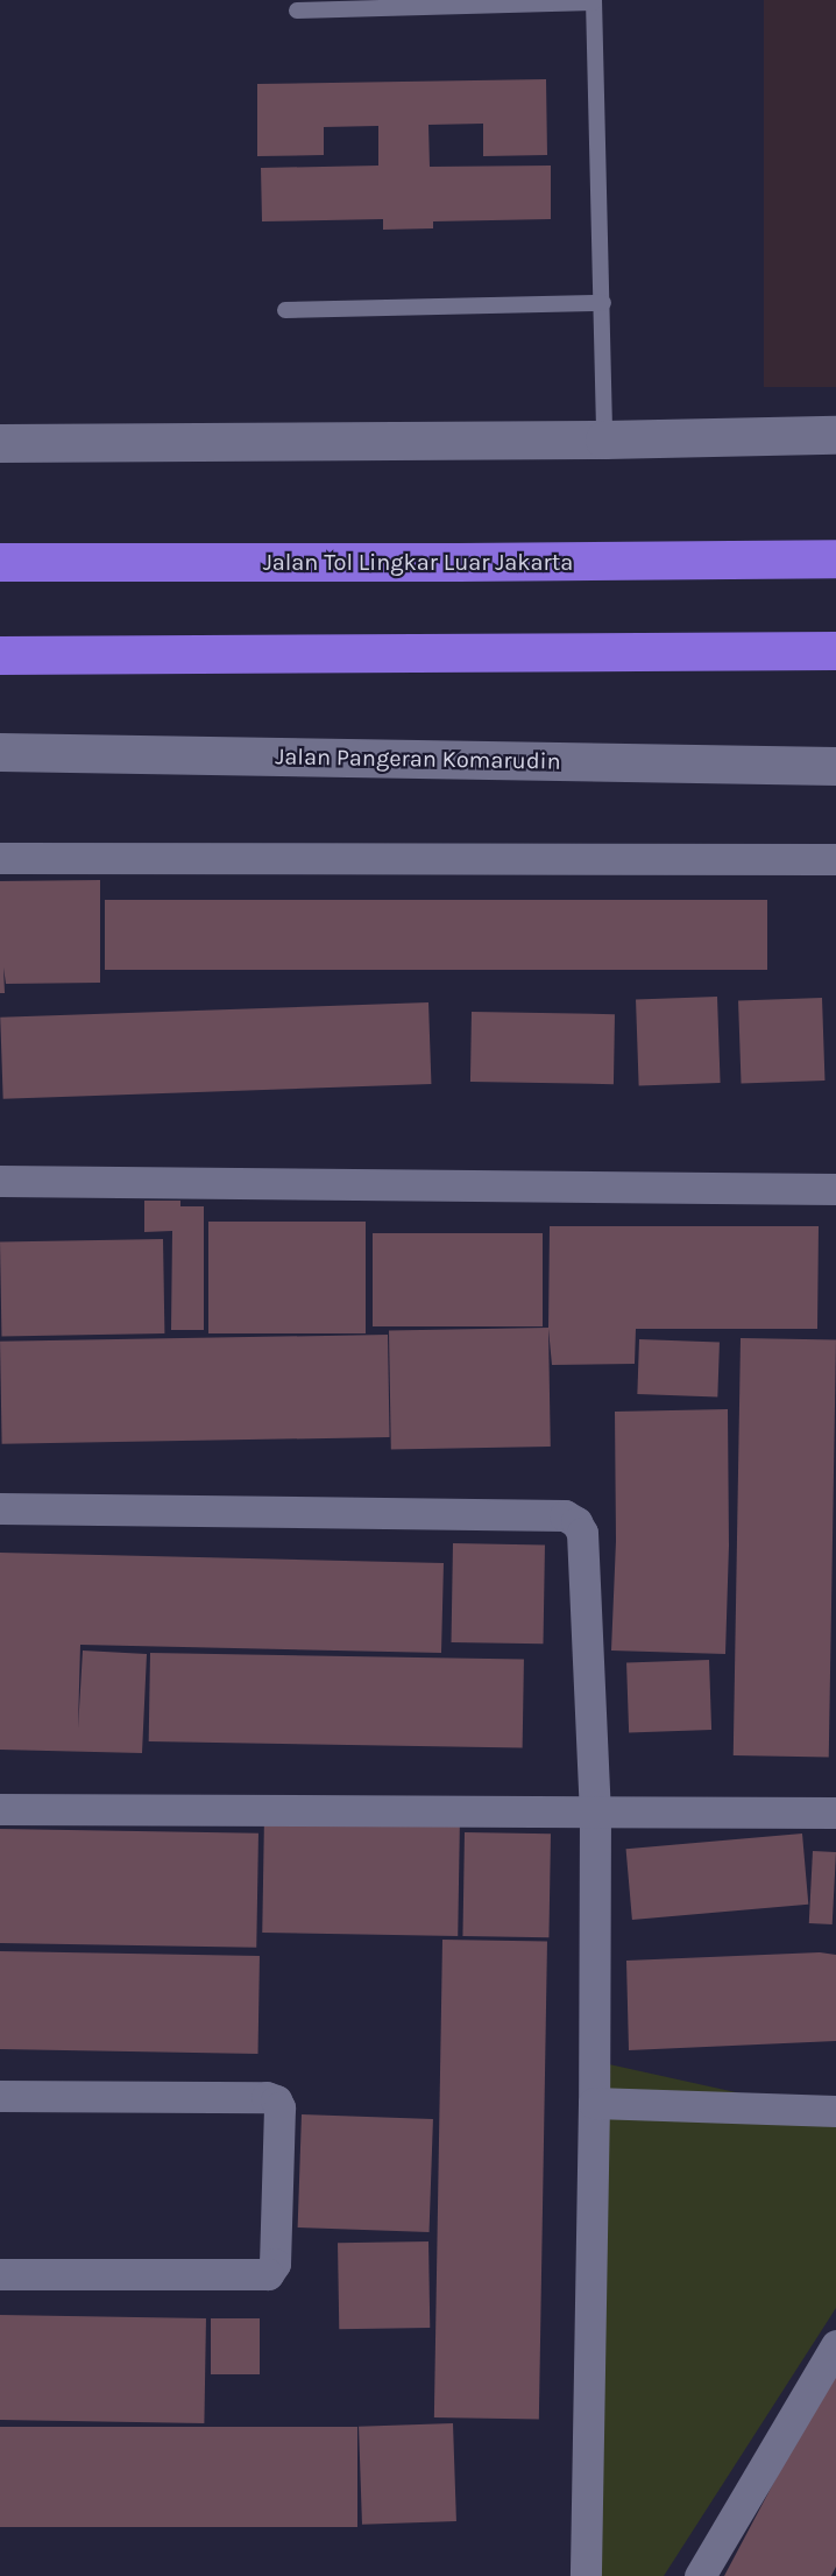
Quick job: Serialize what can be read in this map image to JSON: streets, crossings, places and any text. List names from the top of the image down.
{
  "streets": {
    "highway": ["Jalan Tol Lingkar Luar Jakarta"],
    "street": ["Jalan Pangeran Komarudin"]
  }
}
